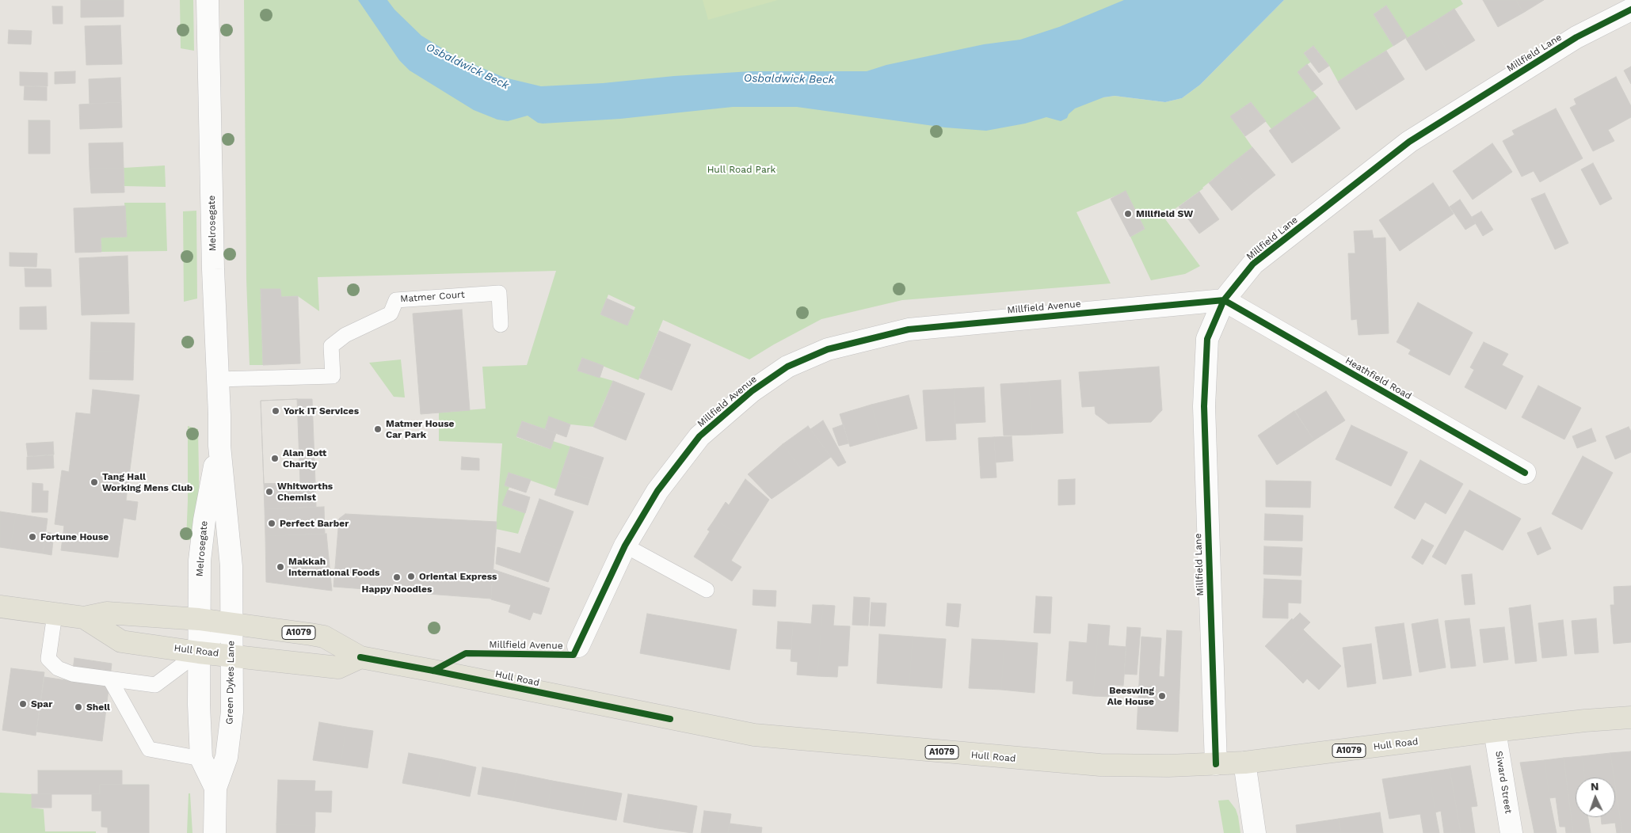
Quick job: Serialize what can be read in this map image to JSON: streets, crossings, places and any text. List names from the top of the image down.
{
  "streets": {
    "main road": ["A1079", "Hull Road"],
    "street": [
      "Millfield Lane",
      "Melrosegate",
      "Millfield Avenue",
      "Heathfield Road",
      "Green Dykes Lane",
      "Siward Street"
    ],
    "lane": ["Matmer Court"]
  },
  "crossings": [
    ["Millfield Lane", "Millfield Avenue"],
    ["Millfield Lane", "Heathfield Road"],
    ["Millfield Lane", "Hull Road"],
    ["Melrosegate", "Matmer Court"],
    ["Melrosegate", "Hull Road"],
    ["Melrosegate", "Green Dykes Lane"],
    ["Millfield Avenue", "Heathfield Road"],
    ["Hull Road", "Green Dykes Lane"],
    ["Hull Road", "Siward Street"]
  ],
  "water": ["Osbaldwick Beck"],
  "parks": ["Hull Road Park"],
  "places": [
    "Millfield SW",
    "York IT Services",
    "Matmer House Car Park",
    "Alan Bott Charity",
    "Tang Hall Working Mens Club",
    "Whitworths Chemist",
    "Perfect Barber",
    "Fortune House",
    "Makkah International Foods",
    "Oriental Express",
    "Happy Noodles",
    "Beeswing Ale House",
    "Spar",
    "Shell"
  ],
  "north": "top"
}
